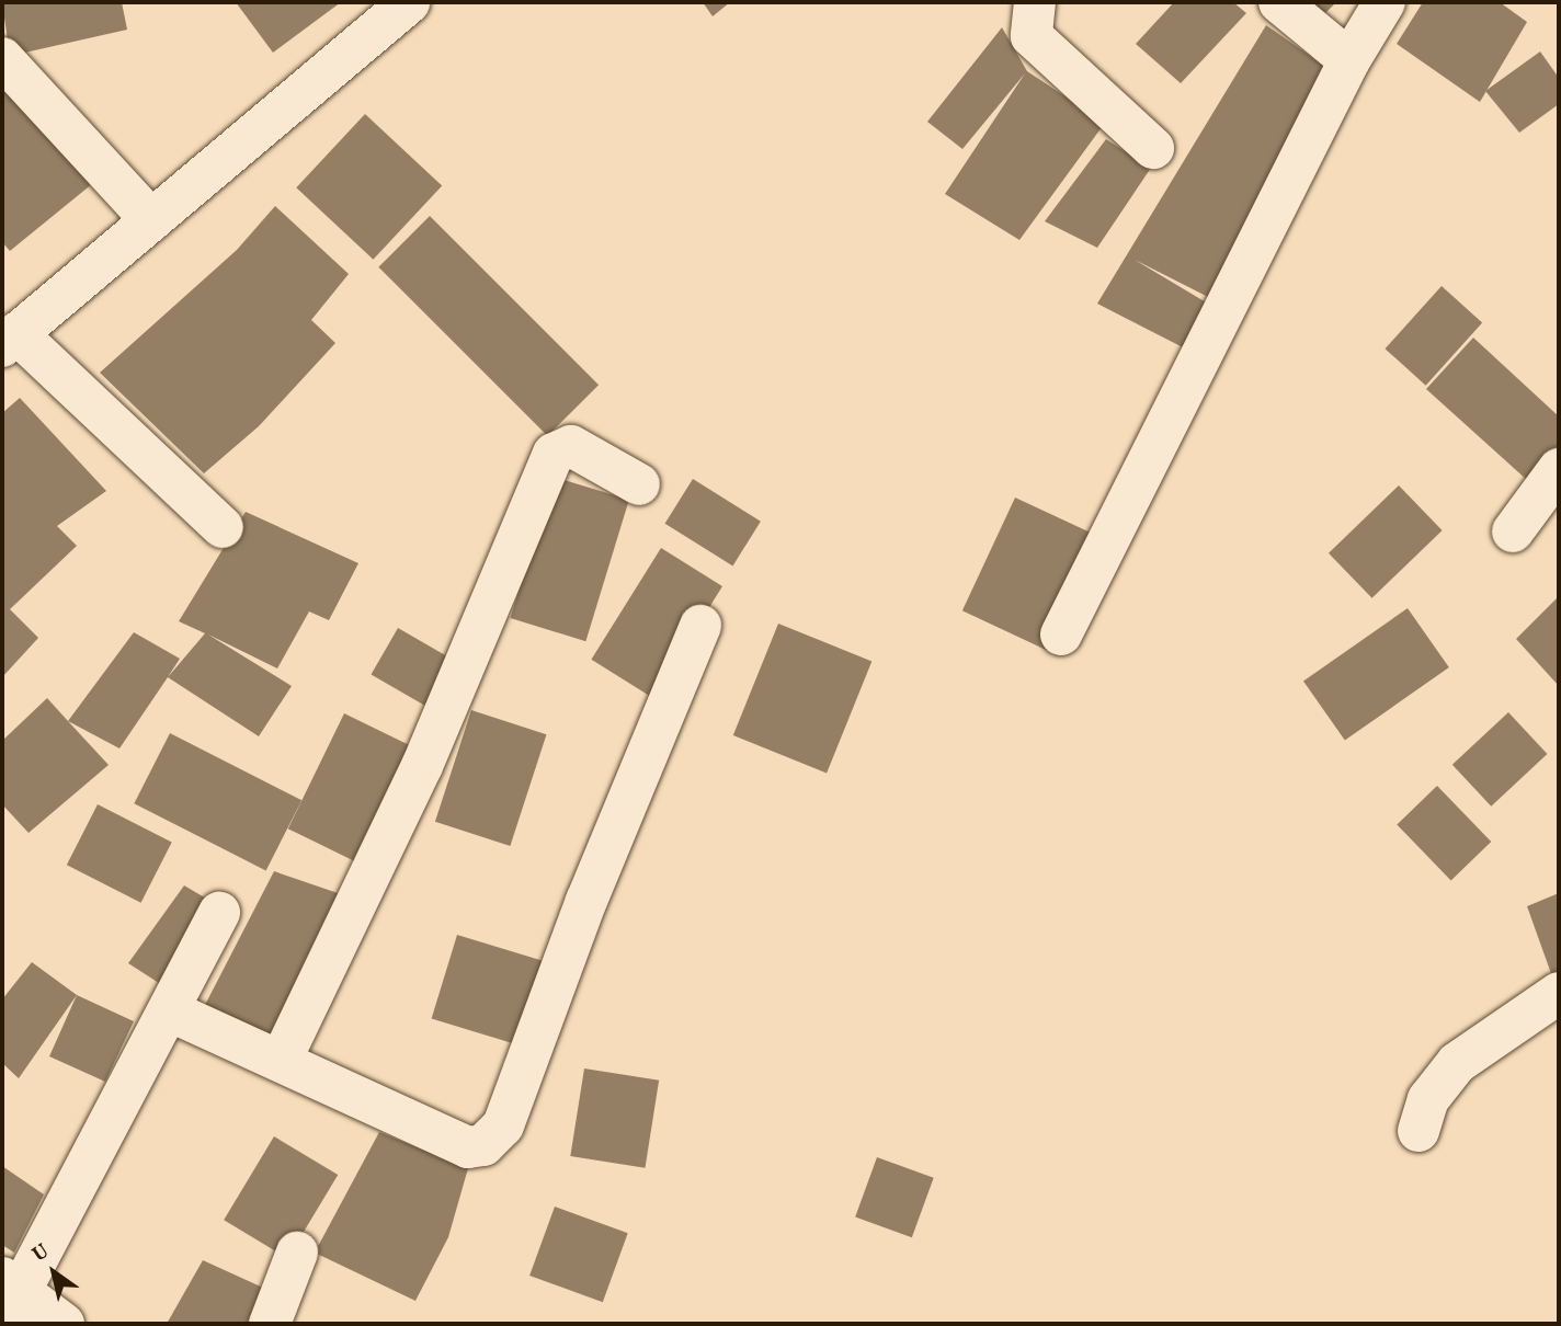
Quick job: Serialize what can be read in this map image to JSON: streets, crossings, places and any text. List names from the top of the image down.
{
  "north": "top left"
}
